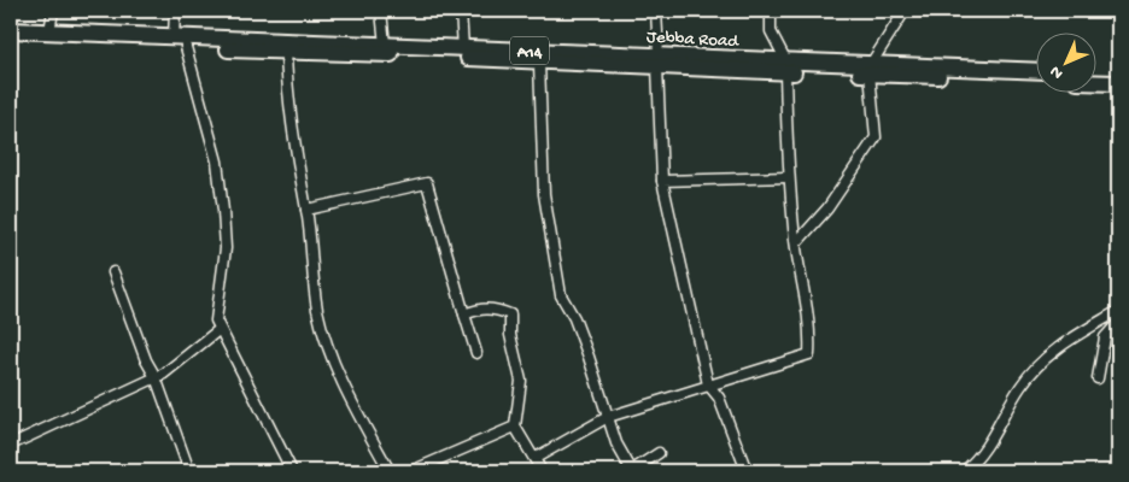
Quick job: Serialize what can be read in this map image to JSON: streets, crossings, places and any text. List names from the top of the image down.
{
  "streets": {
    "highway": ["Jebba Road", "A14"]
  },
  "north": "bottom left"
}
